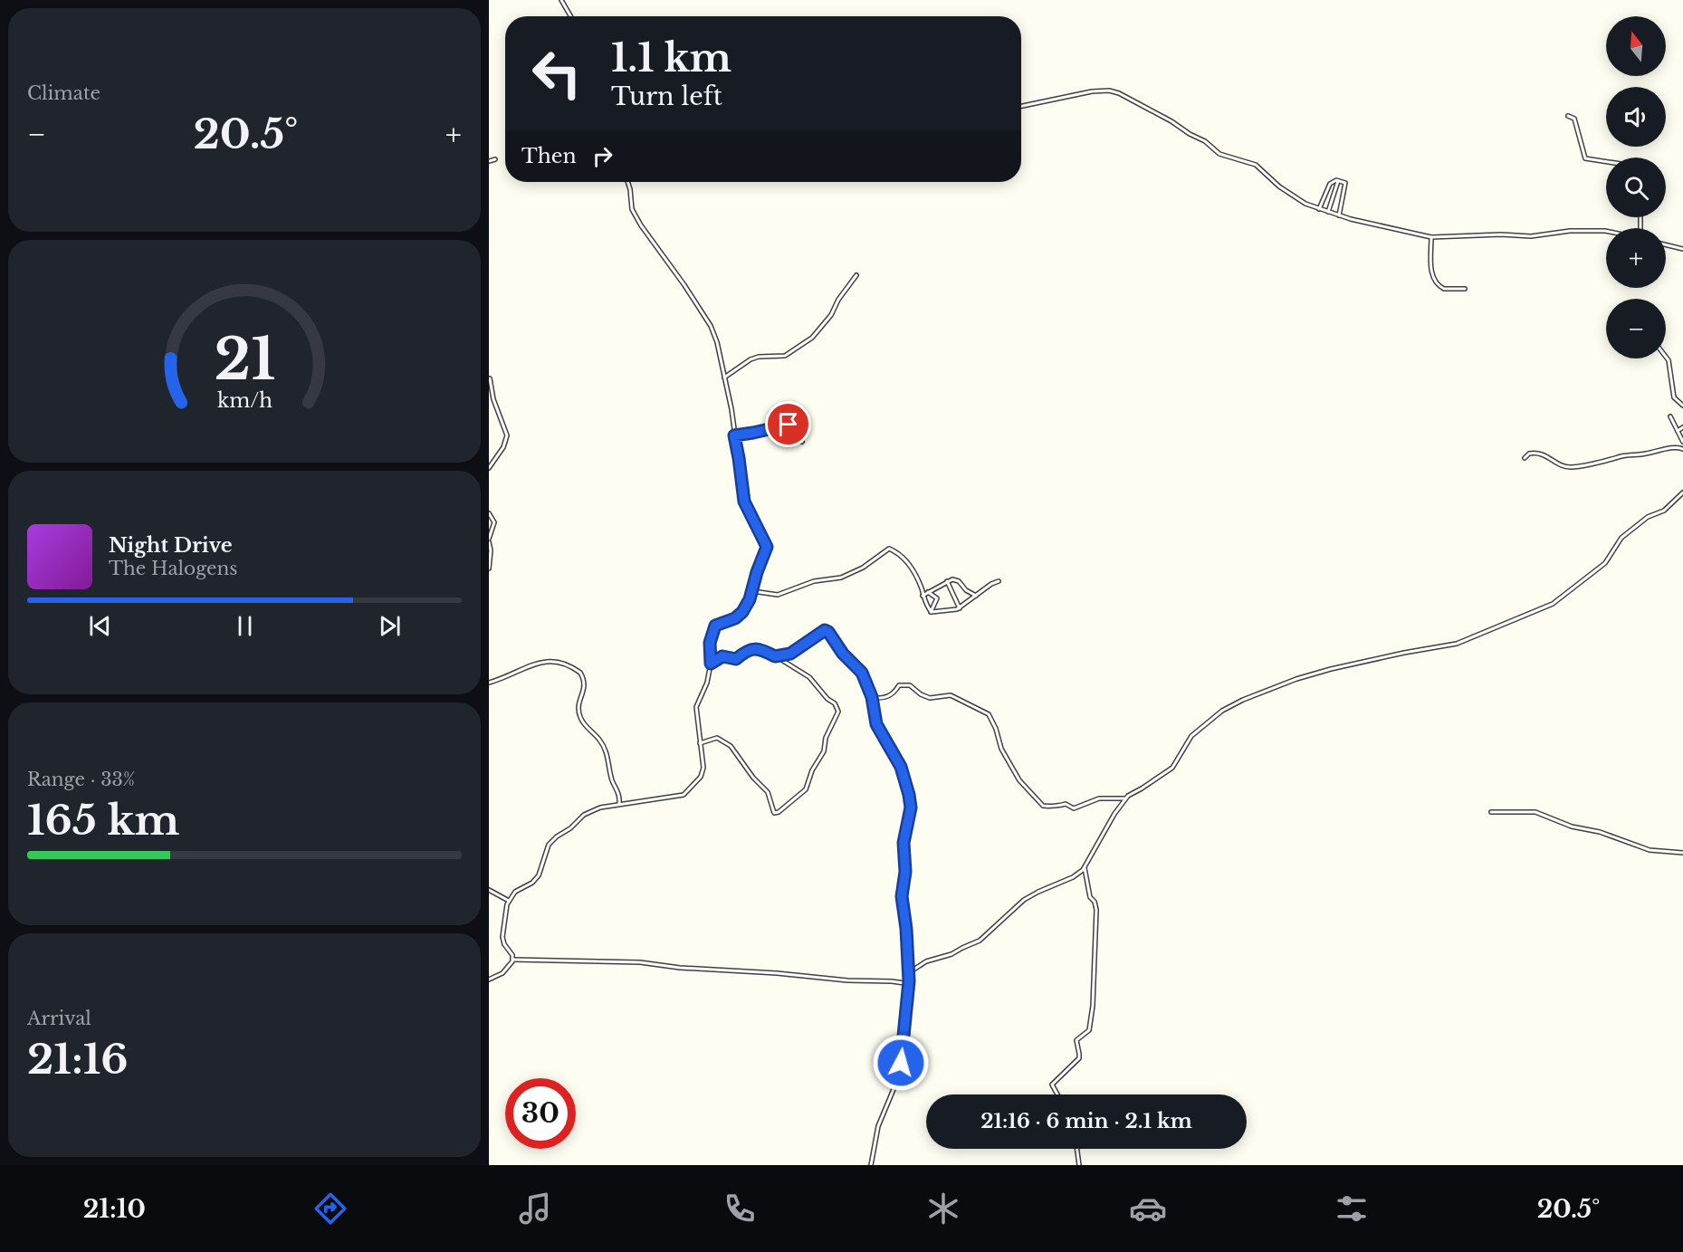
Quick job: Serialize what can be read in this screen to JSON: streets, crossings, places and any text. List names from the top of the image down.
{
  "north": "top",
  "page": {
    "tile": [
      "Climate",
      ["Range · 33%", "165 km"],
      ["Arrival", "21:16"]
    ],
    "map_buttons": ["+", "−"],
    "turn": ["1.1 km", "Turn left"],
    "heat": ["−", "20.5°", "+"],
    "then": "Then",
    "song": ["Night Drive", "The Halogens"],
    "limit": "30",
    "trip": "21:16 · 6 min · 2.1 km",
    "tabs": ["21:10", "20.5°"],
    "gauge": ["21", "km/h"]
  }
}
